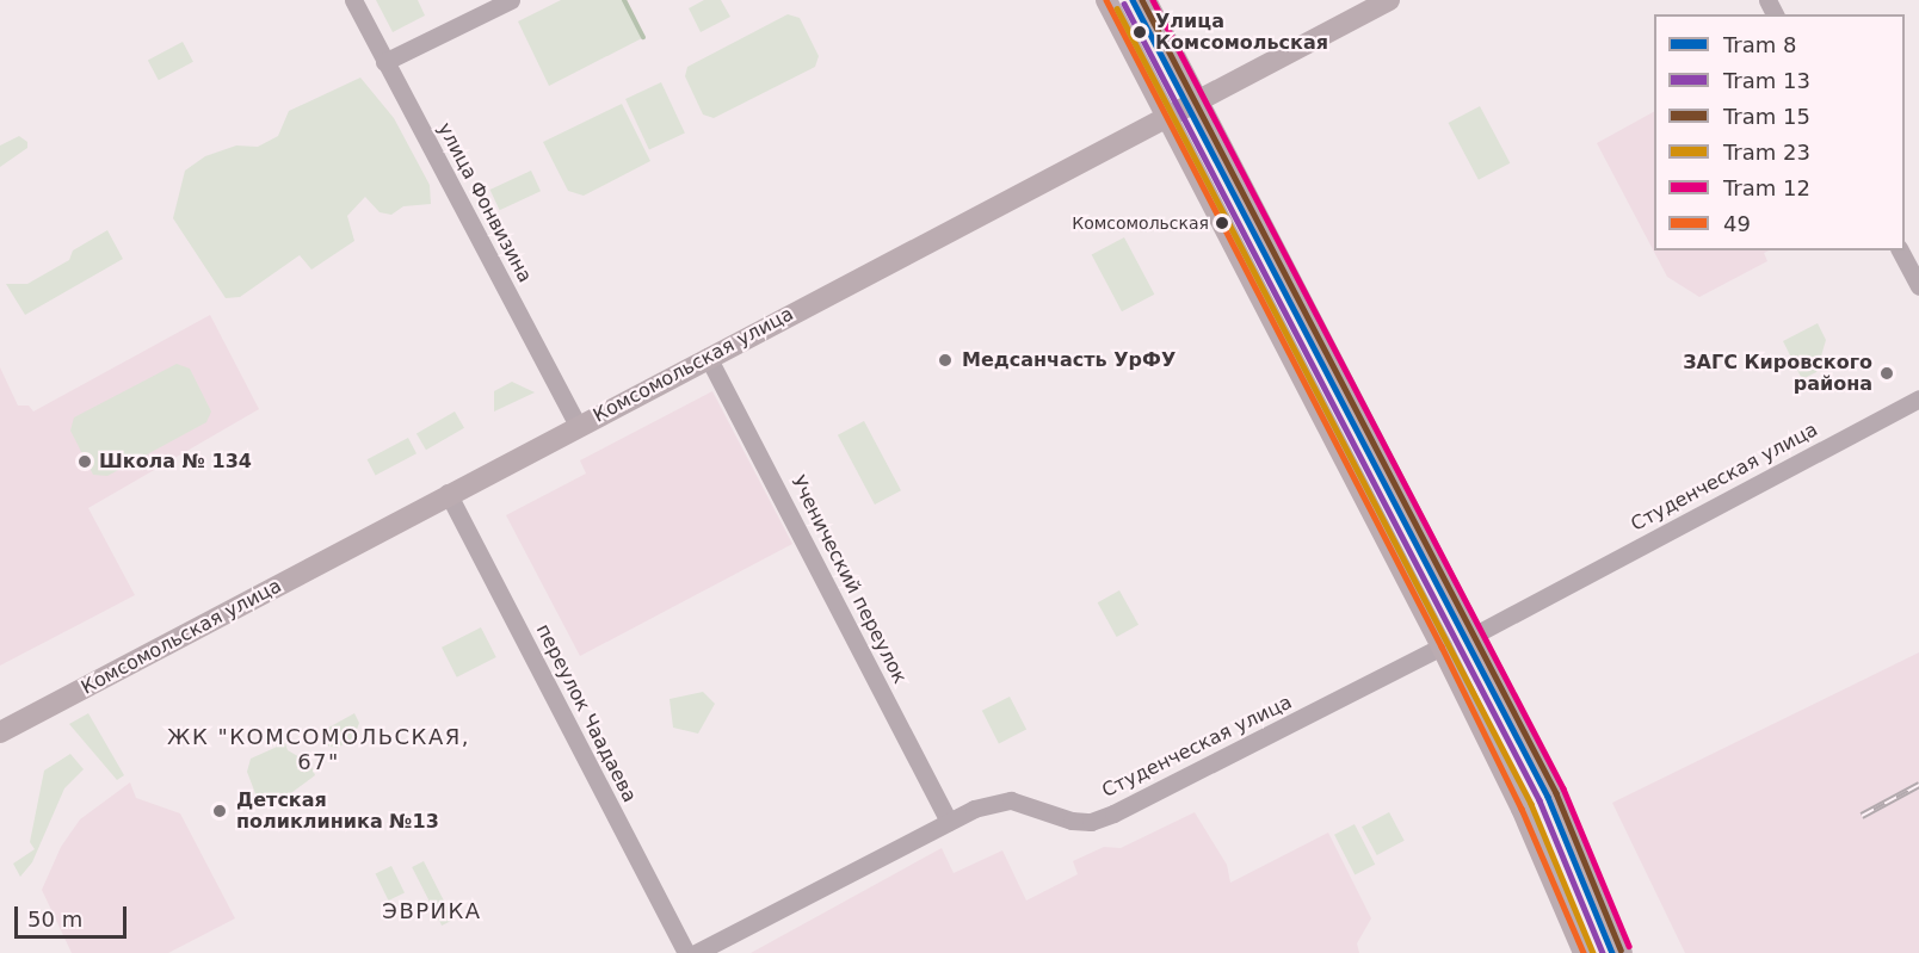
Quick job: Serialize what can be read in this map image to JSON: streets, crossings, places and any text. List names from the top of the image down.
{
  "streets": {
    "main road": ["Комсомольская улица"],
    "street": [
      "улица Фонвизина",
      "Студенческая улица",
      "Ученический переулок",
      "переулок Чаадаева"
    ]
  },
  "crossings": [
    ["улица Фонвизина", "Комсомольская улица"],
    ["Комсомольская улица", "Ученический переулок"],
    ["Комсомольская улица", "переулок Чаадаева"],
    ["Студенческая улица", "Ученический переулок"]
  ],
  "districts": ["ЖК \"КОМСОМОЛЬСКАЯ, 67\"", "ЭВРИКА"],
  "places": [
    "Улица Комсомольская",
    "Комсомольская",
    "Медсанчасть УрФУ",
    "ЗАГС Кировского района",
    "Школа № 134",
    "Детская поликлиника №13"
  ],
  "lines": [
    "tram line 8",
    "tram line 15",
    "tram line 12",
    "transit line 49",
    "tram line 13",
    "tram line 23"
  ],
  "legend": [
    "Tram 8",
    "Tram 13",
    "Tram 15",
    "Tram 23",
    "Tram 12",
    "49"
  ],
  "scale_bar": "50 m"
}
